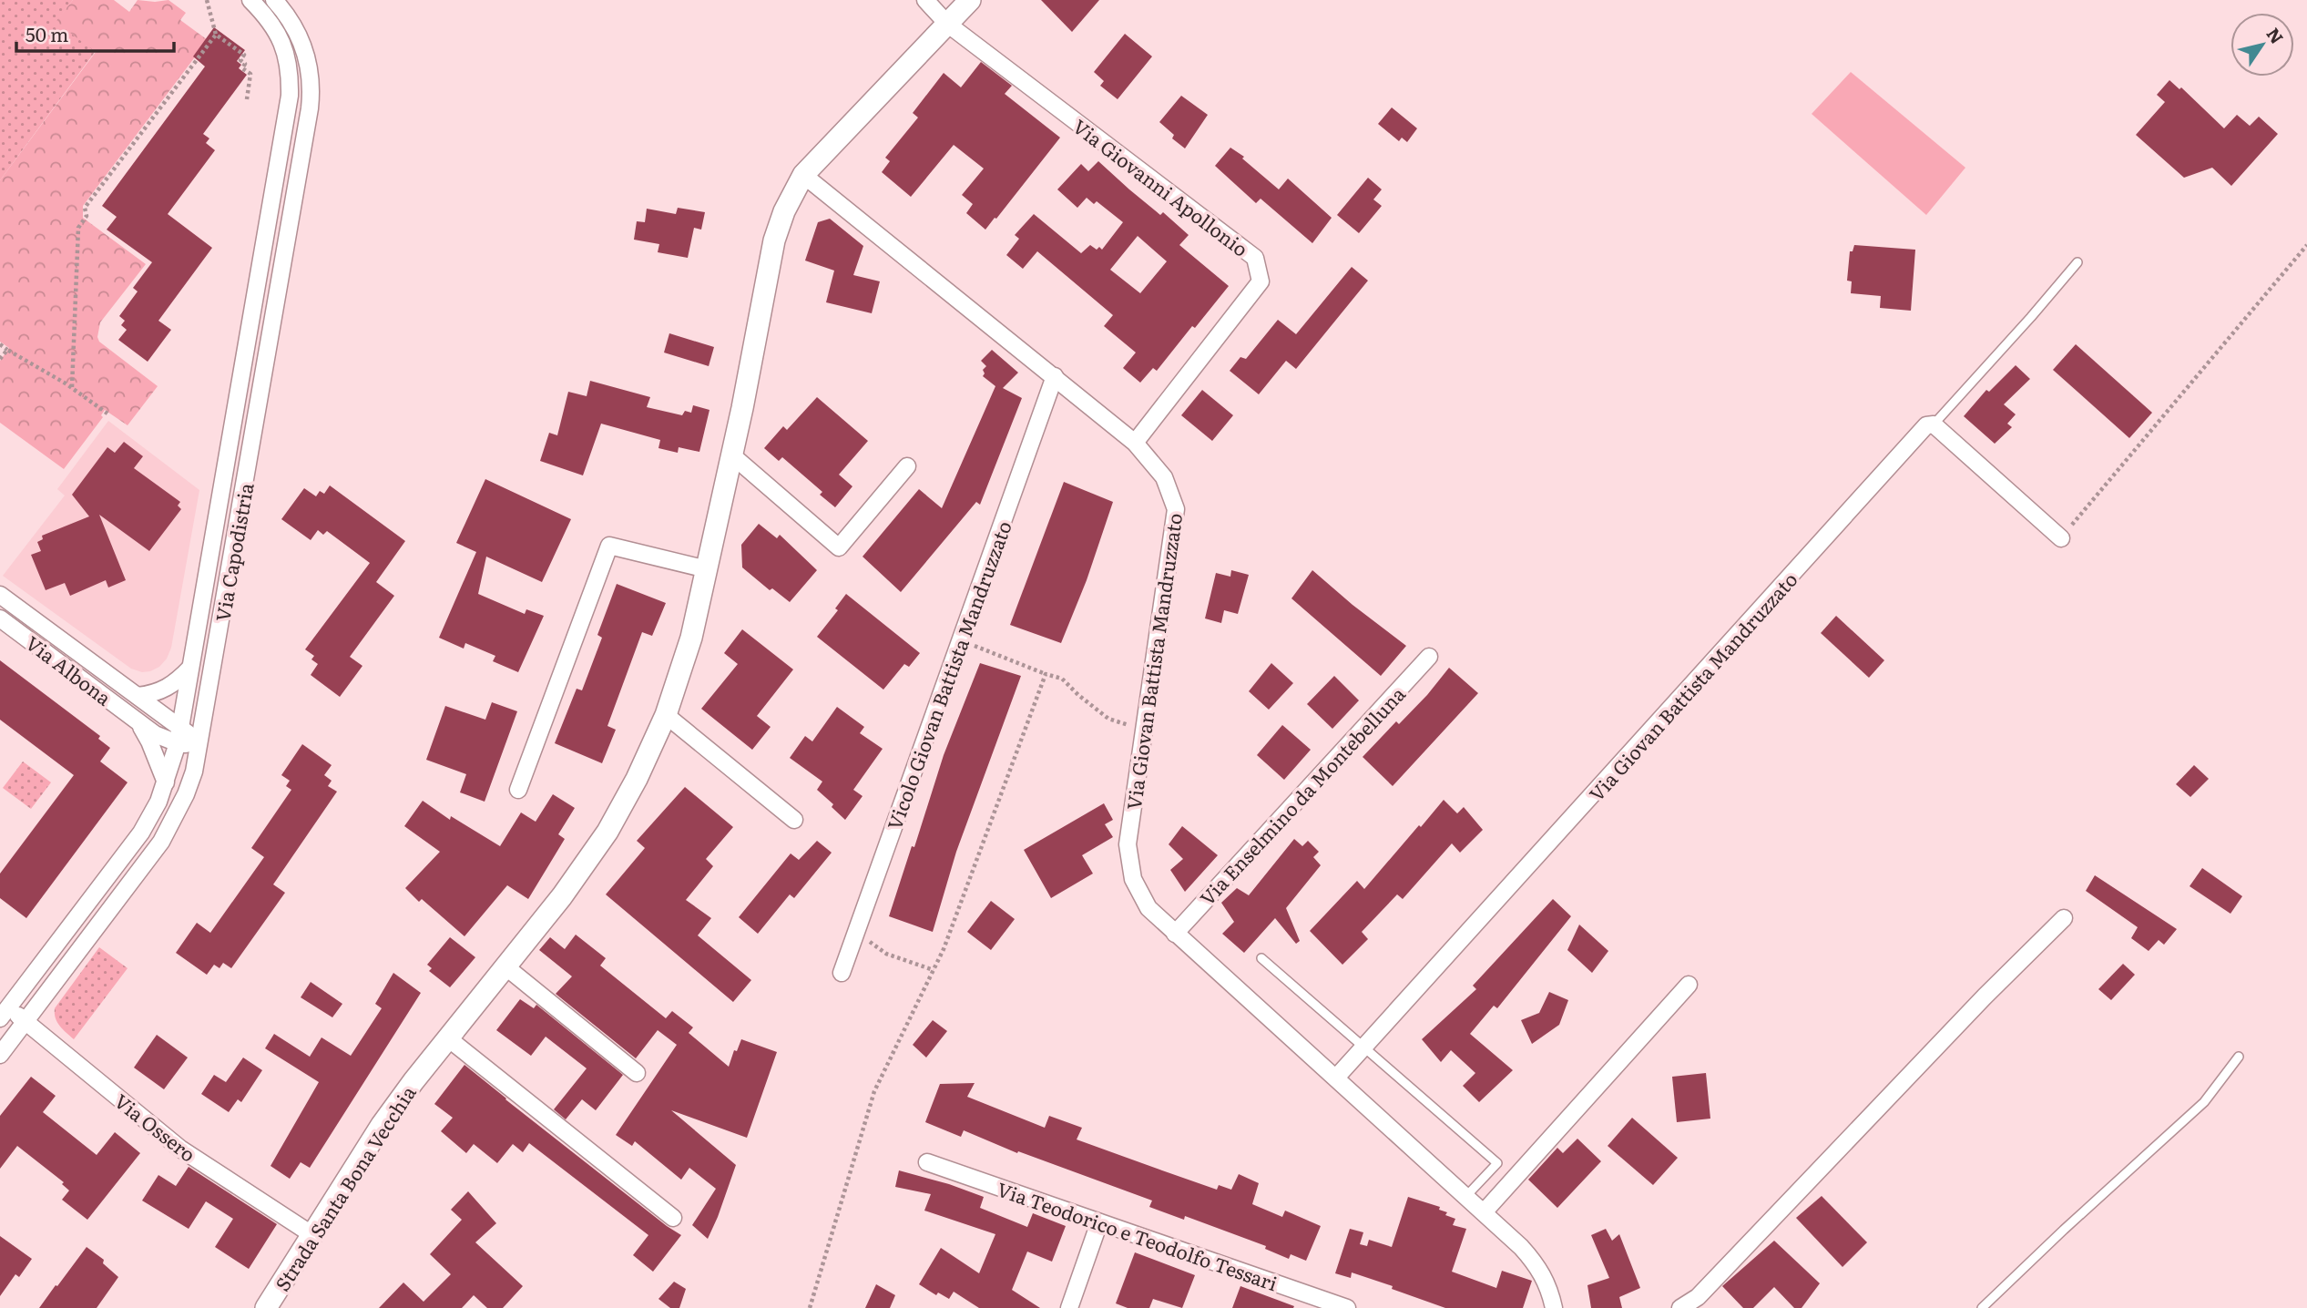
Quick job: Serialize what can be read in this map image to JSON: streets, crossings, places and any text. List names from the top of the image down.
{
  "streets": {
    "street": [
      "Via Giovanni Apollonio",
      "Via Capodistria",
      "Via Giovan Battista Mandruzzato",
      "Via Albona",
      "Vicolo Giovan Battista Mandruzzato",
      "Via Enselmino da Montebelluna",
      "Via Ossero",
      "Strada Santa Bona Vecchia",
      "Via Teodorico e Teodolfo Tessari"
    ]
  },
  "crossings": [
    ["Via Giovanni Apollonio", "Via Giovan Battista Mandruzzato"],
    ["Via Giovanni Apollonio", "Strada Santa Bona Vecchia"],
    ["Via Capodistria", "Via Albona"],
    ["Via Capodistria", "Via Ossero"],
    ["Via Giovan Battista Mandruzzato", "Vicolo Giovan Battista Mandruzzato"],
    ["Via Giovan Battista Mandruzzato", "Via Enselmino da Montebelluna"],
    ["Via Giovan Battista Mandruzzato", "Strada Santa Bona Vecchia"],
    ["Via Ossero", "Strada Santa Bona Vecchia"]
  ],
  "scale_bar": "50 m",
  "north": "top right"
}
